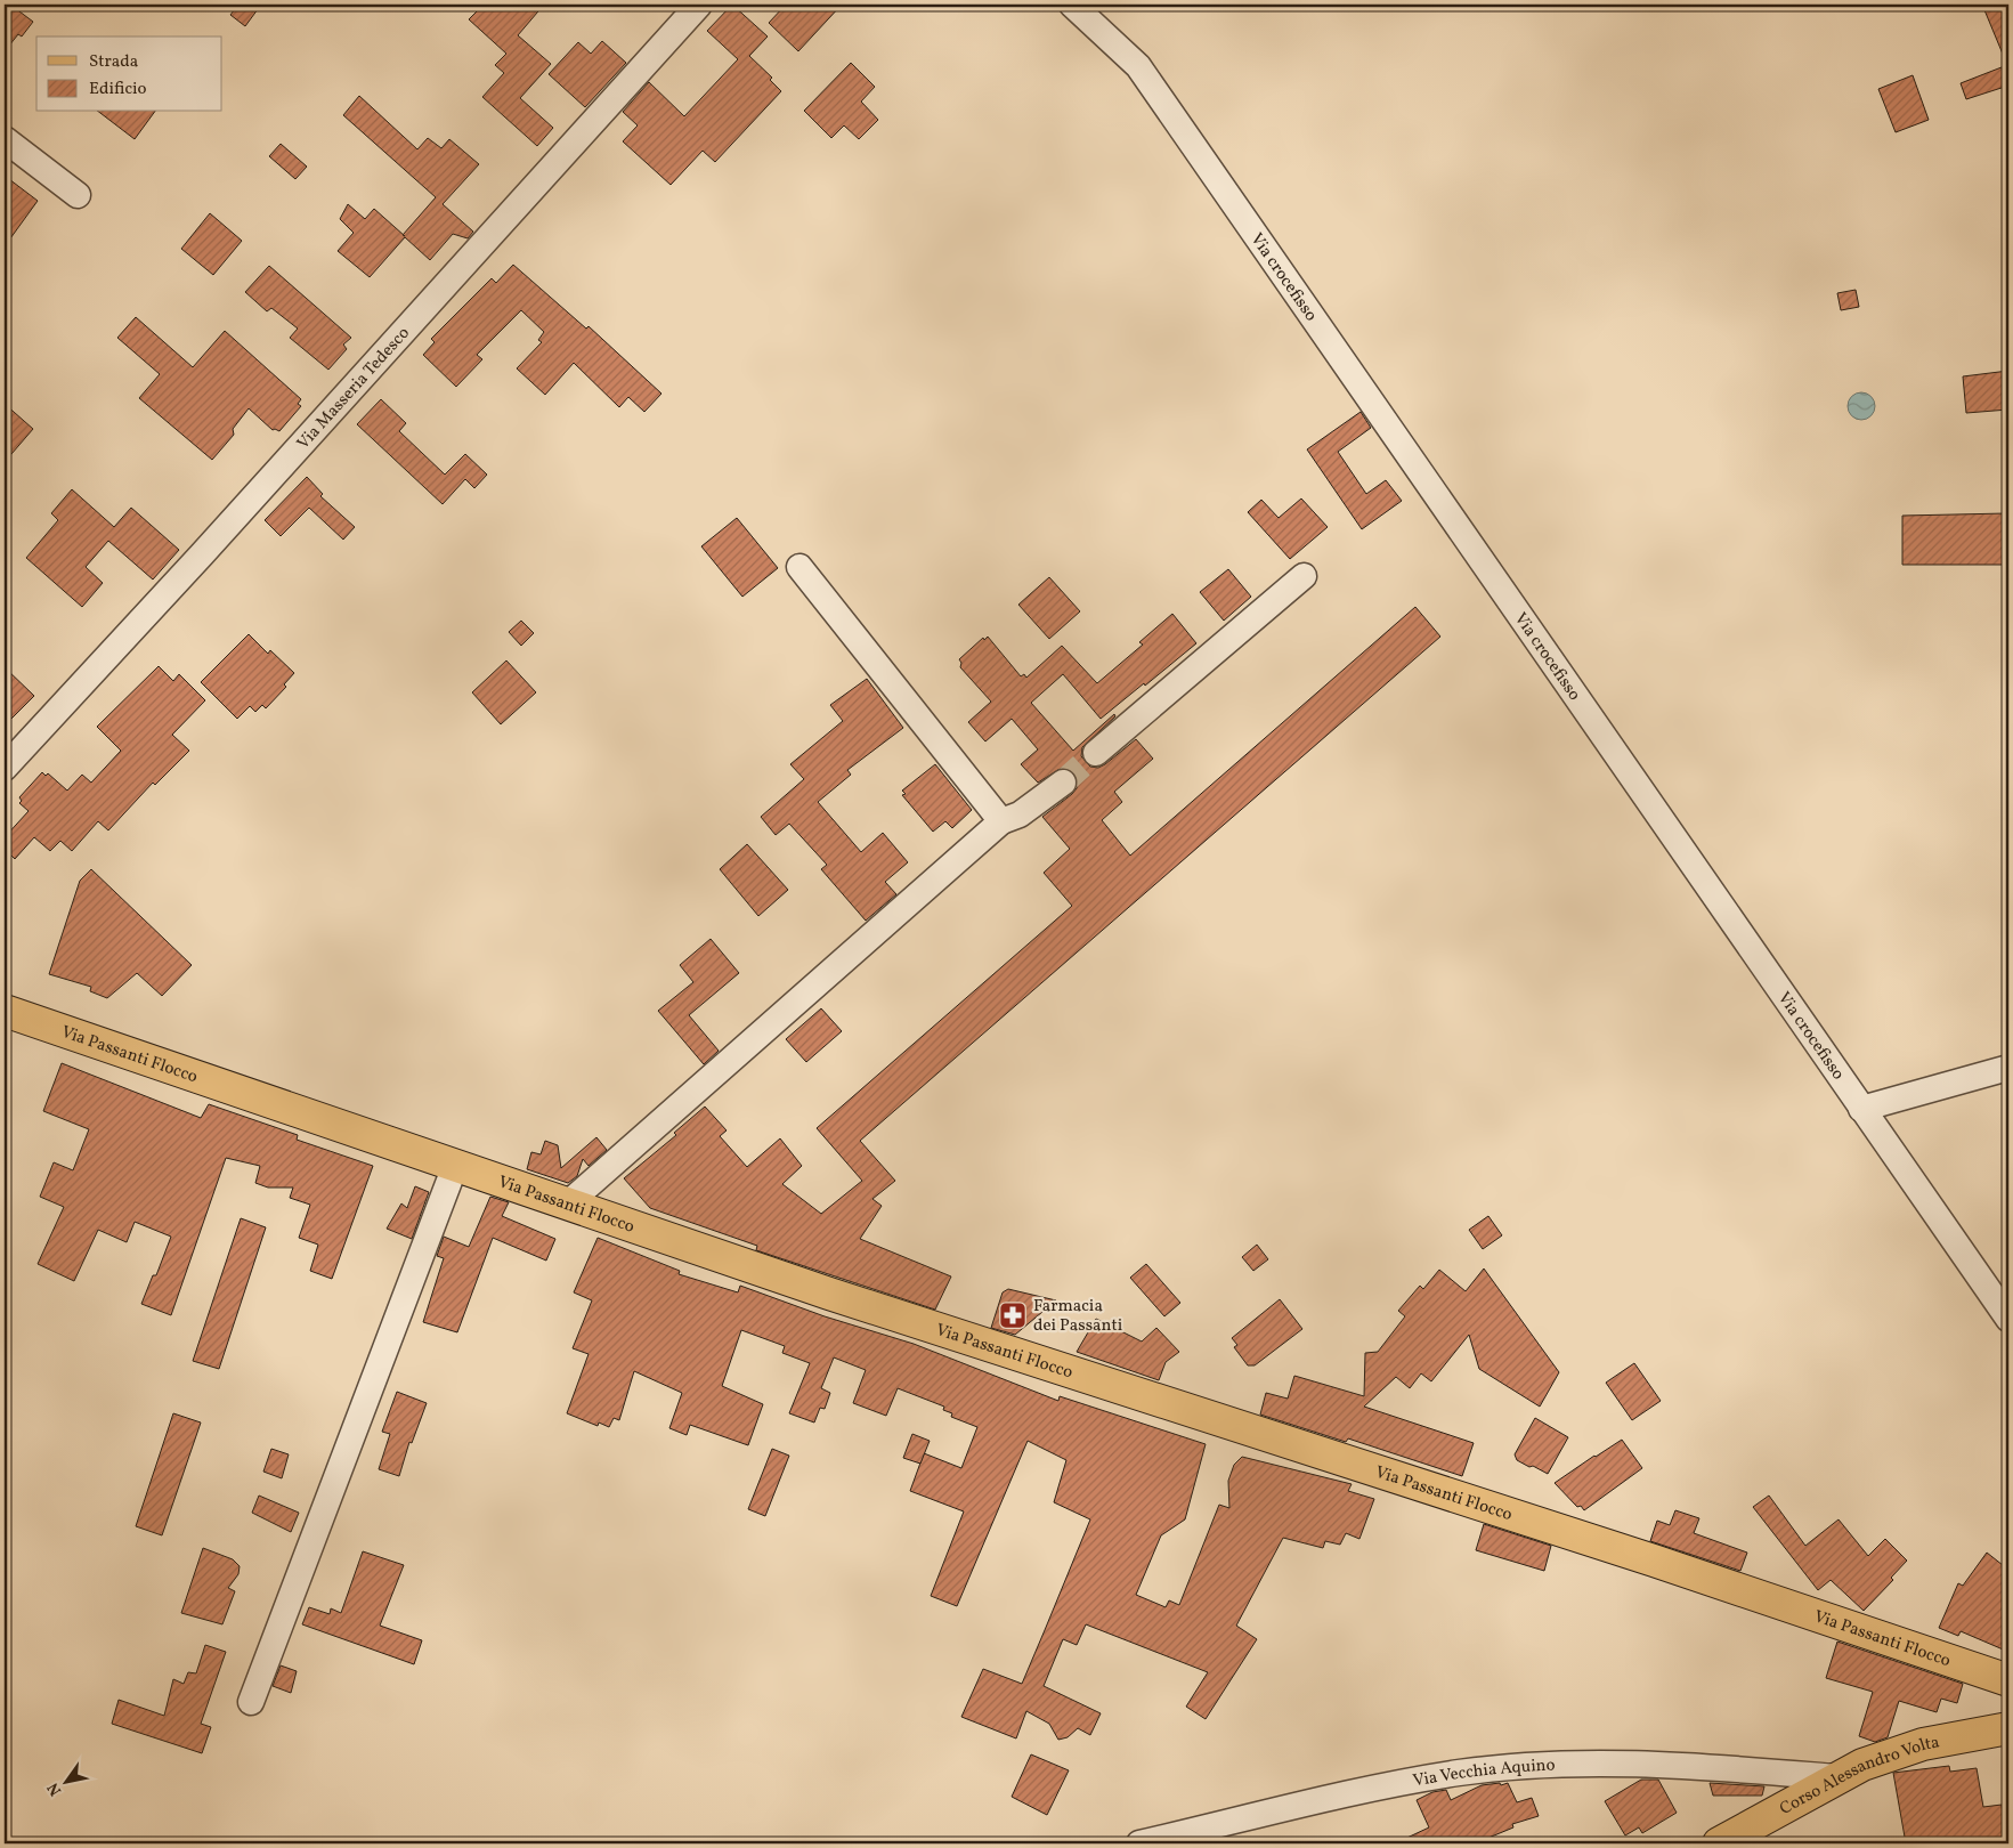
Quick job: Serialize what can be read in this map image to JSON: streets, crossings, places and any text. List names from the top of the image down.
{
  "streets": {
    "main road": ["Via Passanti Flocco", "Corso Alessandro Volta"],
    "street": ["Via crocefisso", "Via Masseria Tedesco", "Via Vecchia Aquino"]
  },
  "crossings": [
    ["Via Vecchia Aquino", "Corso Alessandro Volta"]
  ],
  "places": {
    "pharmacy": ["Farmacia dei Passanti"]
  },
  "legend": ["Strada", "Edificio"],
  "north": "bottom left"
}
